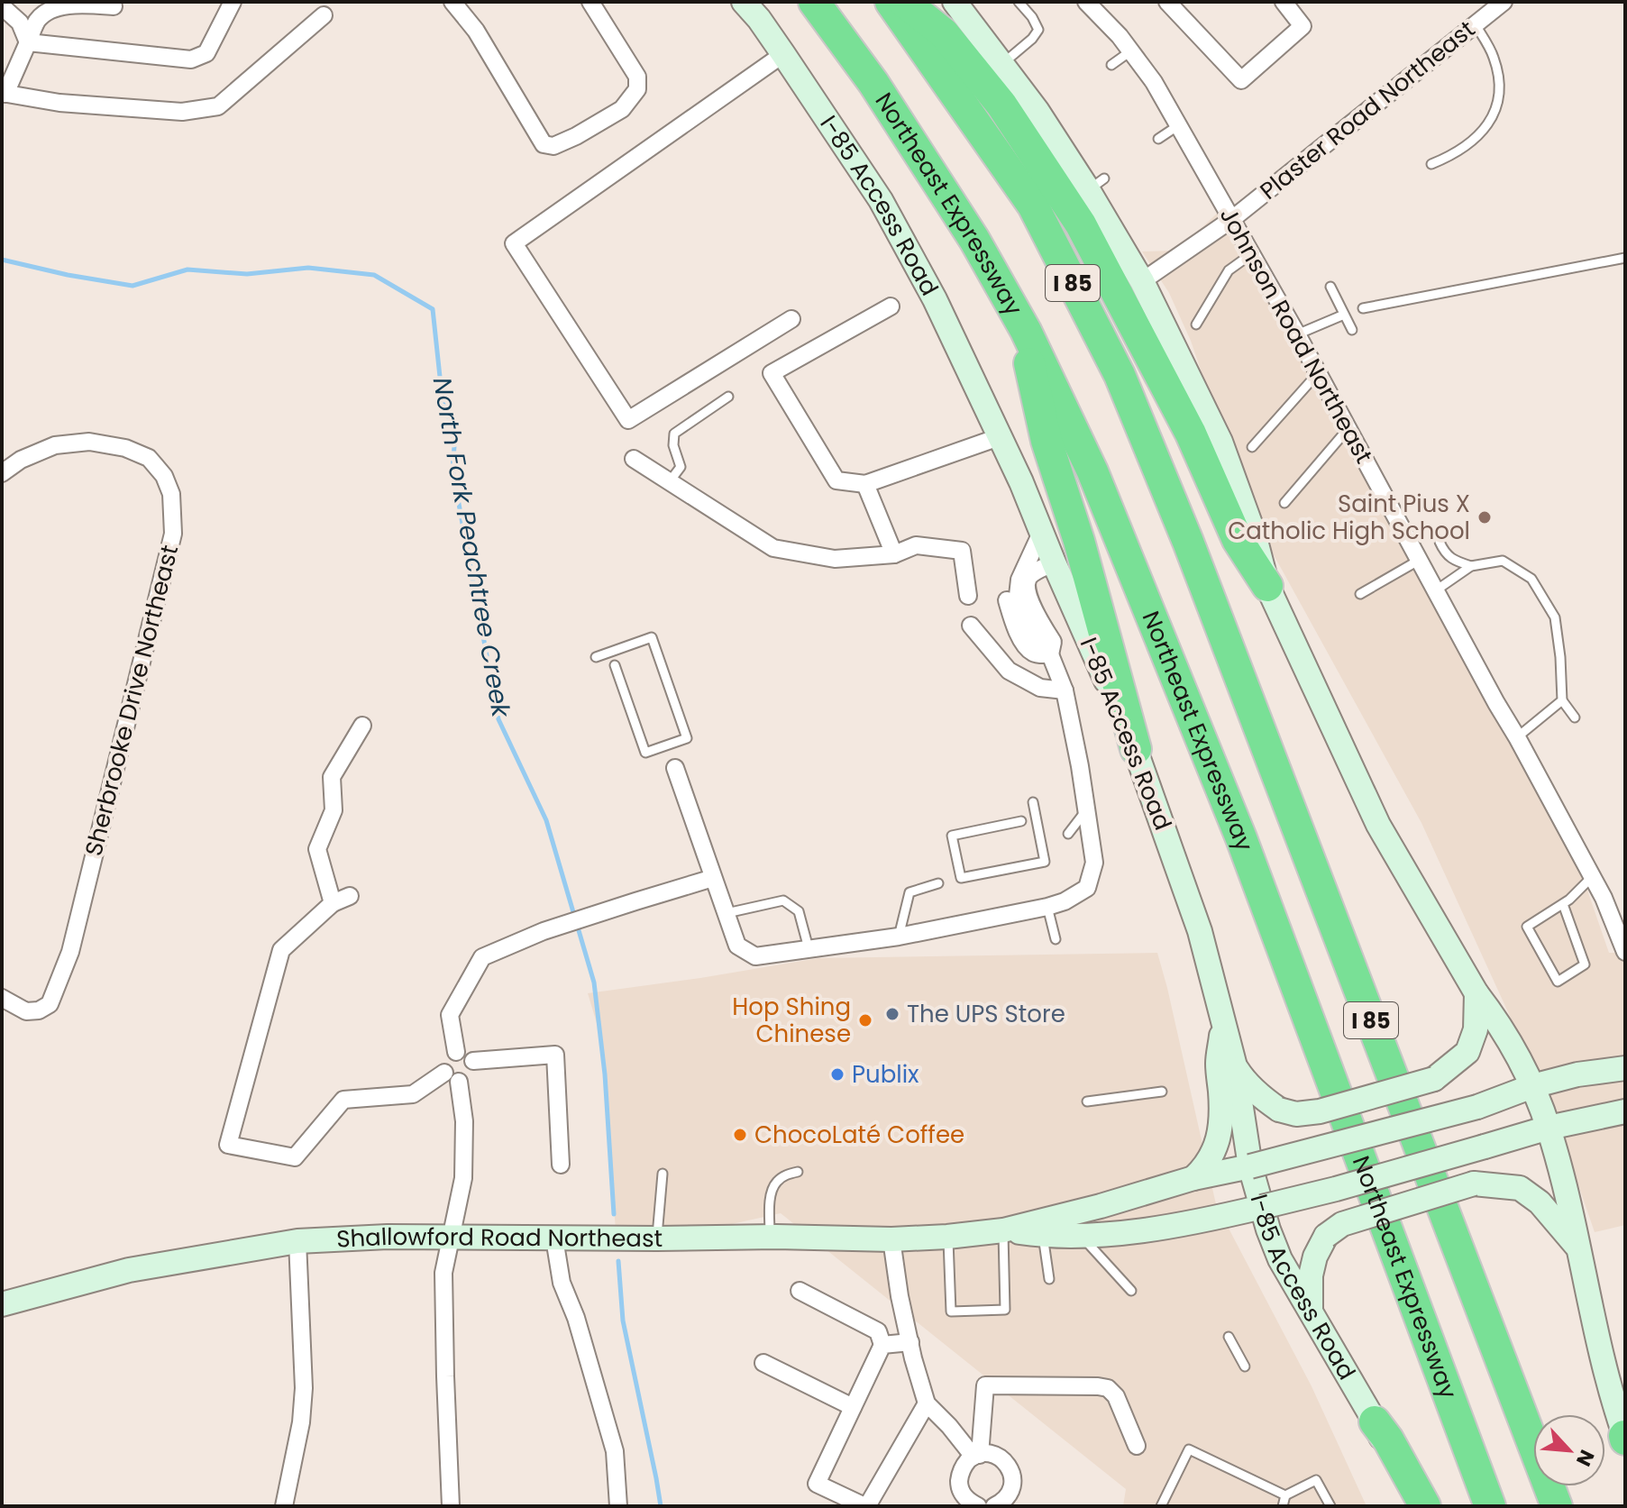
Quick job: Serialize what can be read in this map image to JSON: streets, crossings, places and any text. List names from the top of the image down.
{
  "streets": {
    "highway": ["Northeast Expressway", "I 85"],
    "main road": ["I-85 Access Road", "Shallowford Road Northeast"],
    "street": ["Plaster Road Northeast", "Johnson Road Northeast", "Sherbrooke Drive Northeast"]
  },
  "crossings": [
    ["Plaster Road Northeast", "Johnson Road Northeast"],
    ["I-85 Access Road", "Shallowford Road Northeast"]
  ],
  "water": ["North Fork Peachtree Creek"],
  "places": [
    "Saint Pius X Catholic High School",
    "The UPS Store",
    "Hop Shing Chinese",
    "Publix",
    "ChocoLaté Coffee"
  ],
  "north": "bottom right"
}
